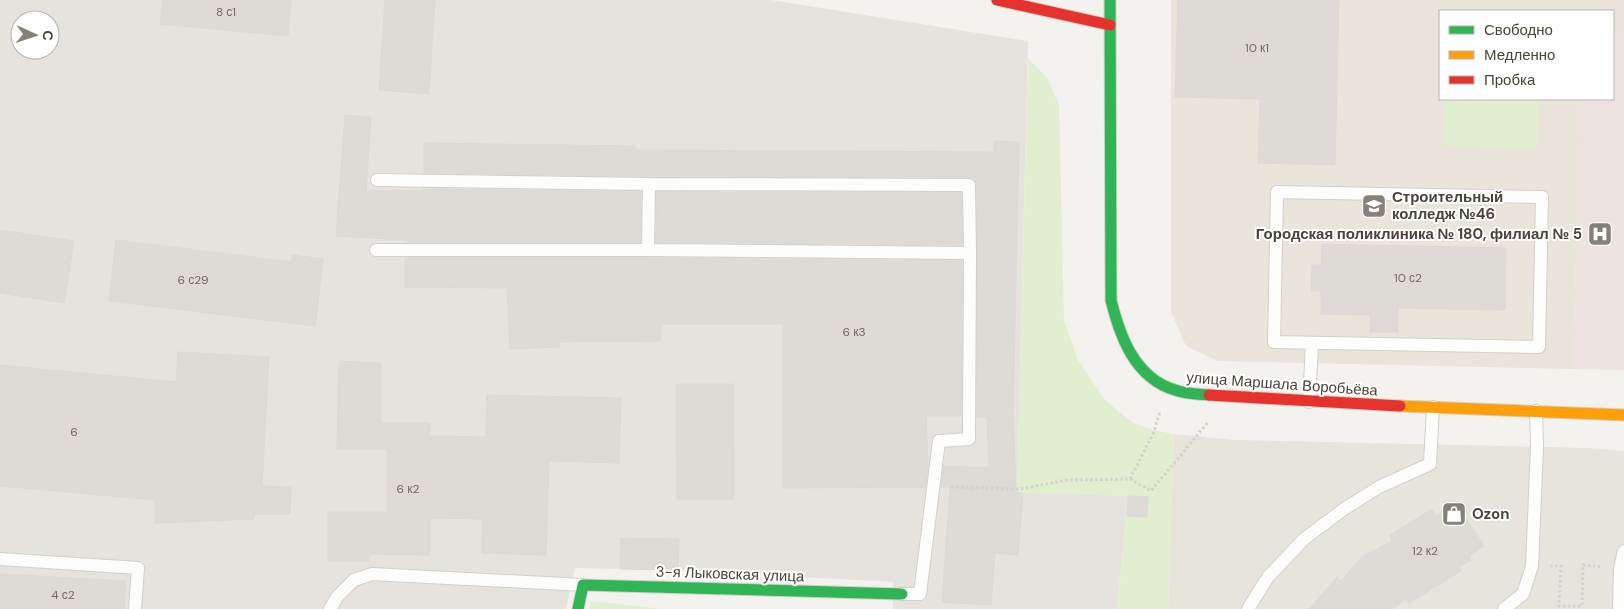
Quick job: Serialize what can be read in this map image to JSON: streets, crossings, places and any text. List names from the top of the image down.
{
  "streets": {
    "main road": ["улица Маршала Воробьёва", "3-я Лыковская улица"]
  },
  "places": {
    "school or university": ["Строительный колледж №46"],
    "hospital": ["Городская поликлиника № 180, филиал № 5"],
    "shop": ["Ozon"]
  },
  "house_numbers": [
    "8 с1",
    "10 к1",
    "10 с2",
    "6 с29",
    "6 к3",
    "6",
    "6 к2",
    "12 к2",
    "4 с2"
  ],
  "legend": ["Свободно", "Медленно", "Пробка"],
  "north": "right"
}
